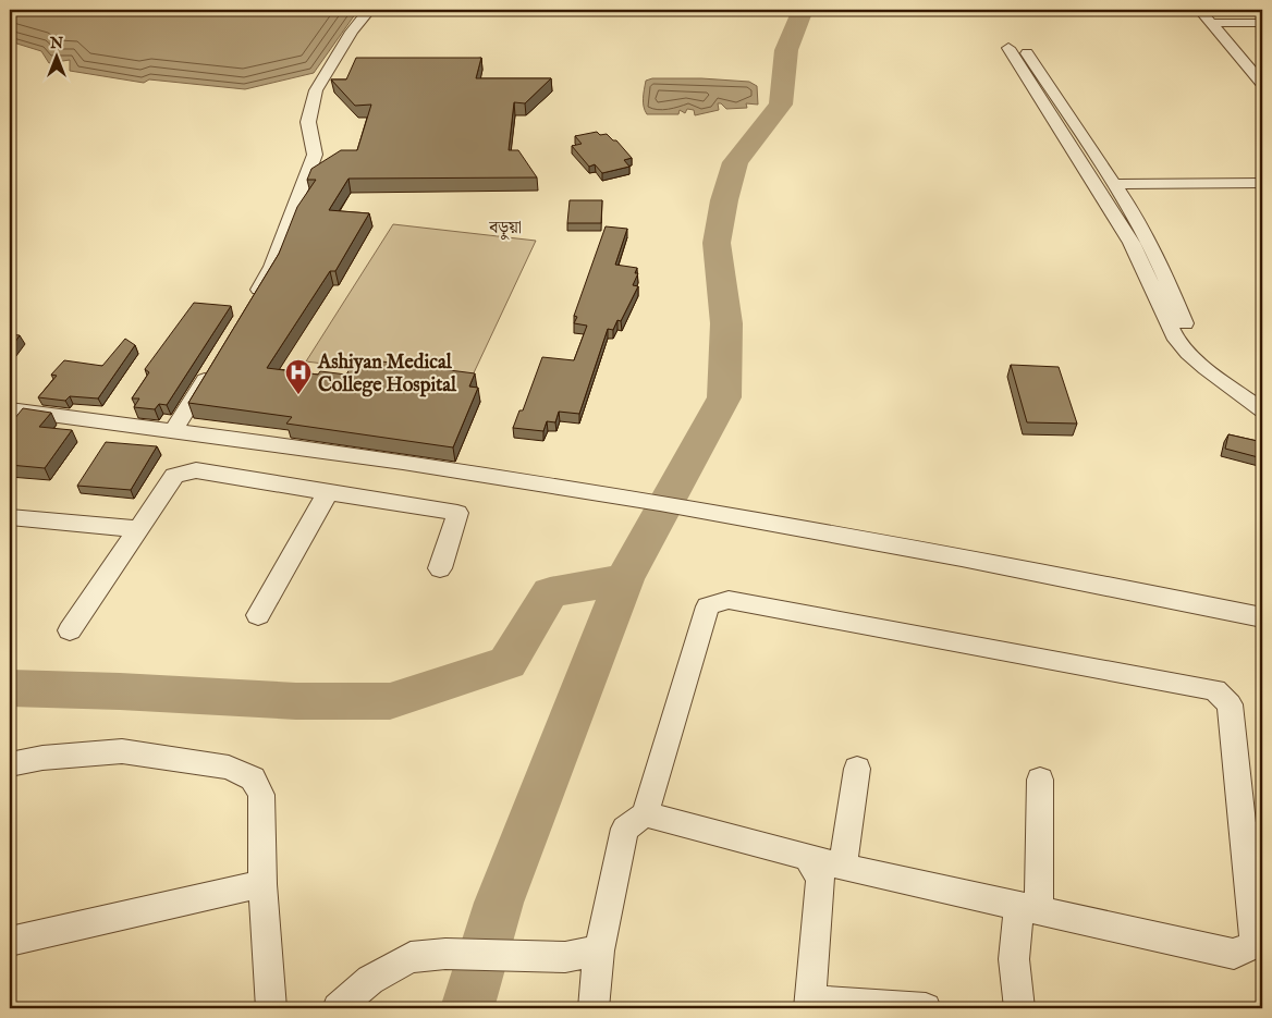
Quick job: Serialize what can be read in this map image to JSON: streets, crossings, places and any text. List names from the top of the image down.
{
  "districts": ["বড়ুয়া"],
  "places": {
    "hospital": ["Ashiyan Medical College Hospital"]
  },
  "north": "top"
}
